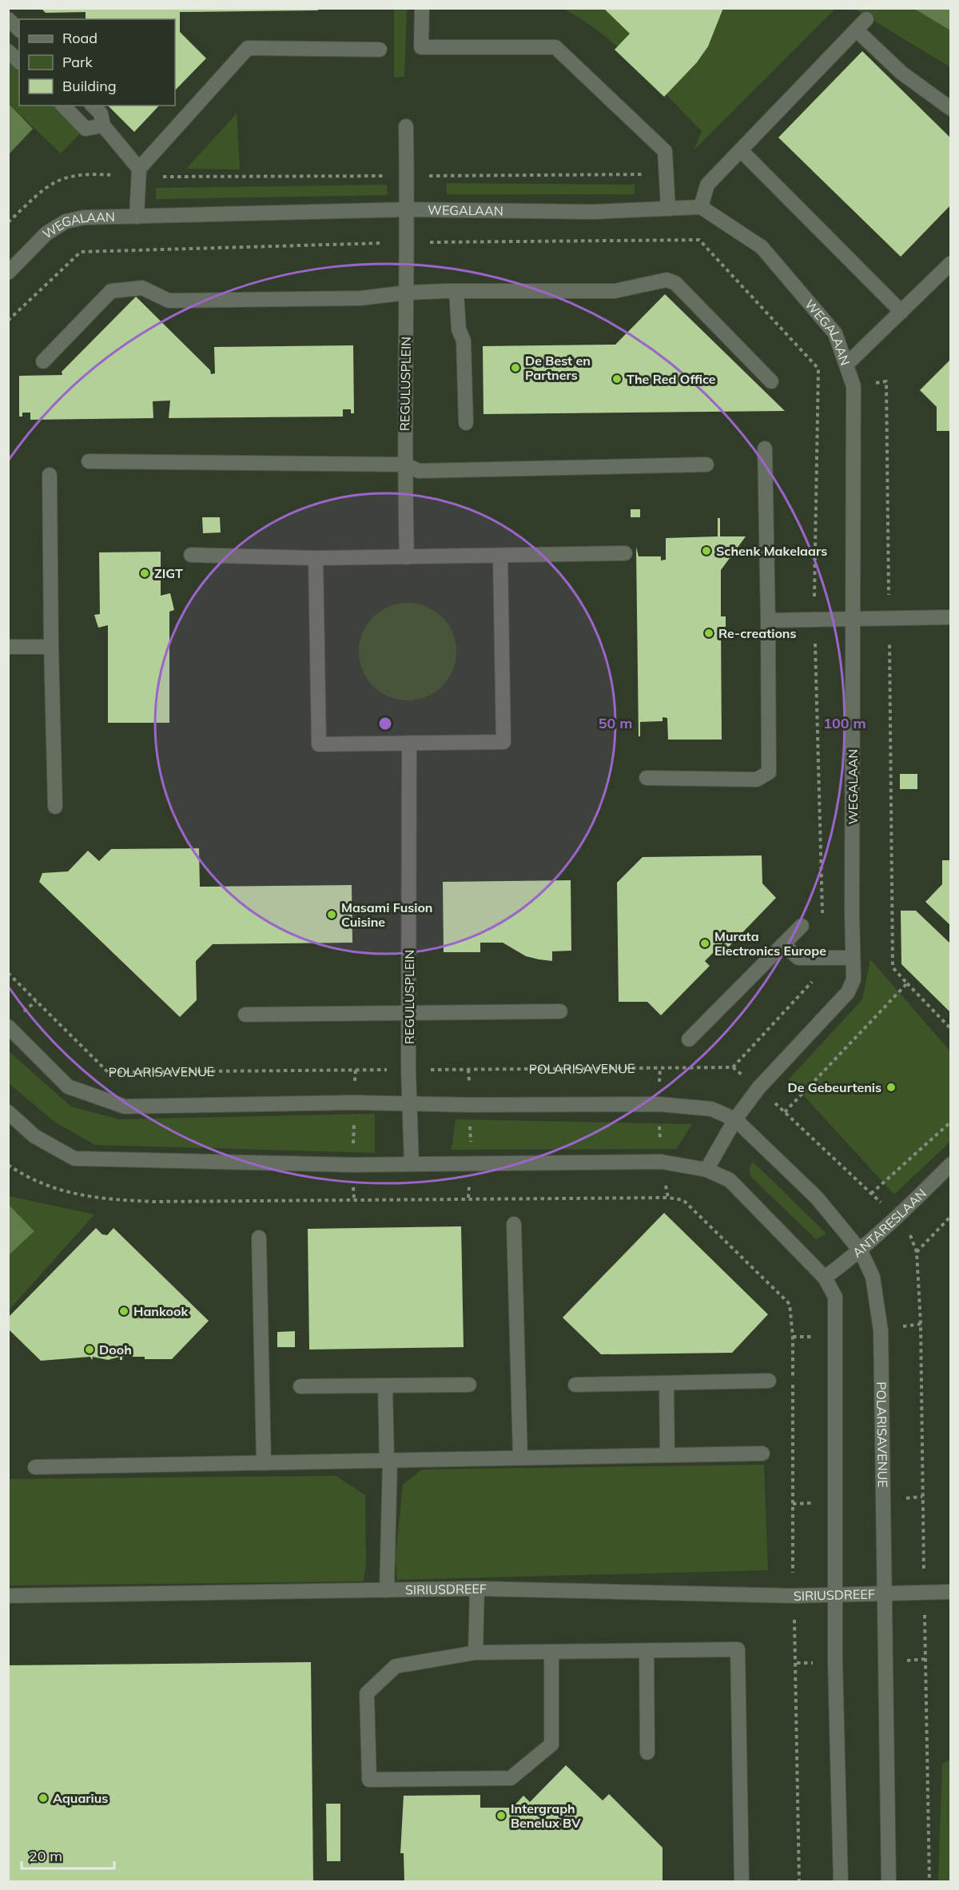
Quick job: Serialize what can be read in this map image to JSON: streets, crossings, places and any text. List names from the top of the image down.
{
  "streets": {
    "street": [
      "WEGALAAN",
      "REGULUSPLEIN",
      "POLARISAVENUE",
      "ANTARESLAAN",
      "SIRIUSDREEF"
    ]
  },
  "crossings": [
    ["WEGALAAN", "REGULUSPLEIN"],
    ["WEGALAAN", "POLARISAVENUE"],
    ["REGULUSPLEIN", "POLARISAVENUE"],
    ["POLARISAVENUE", "ANTARESLAAN"],
    ["POLARISAVENUE", "SIRIUSDREEF"]
  ],
  "places": [
    "De Best en Partners",
    "The Red Office",
    "Schenk Makelaars",
    "ZIGT",
    "Re-creations",
    "Masami Fusion Cuisine",
    "Murata Electronics Europe",
    "De Gebeurtenis",
    "Hankook",
    "Dooh",
    "Aquarius",
    "Intergraph Benelux BV"
  ],
  "legend": ["Road", "Park", "Building"],
  "scale_bar": "20 m",
  "rings": ["50 m", "100 m"]
}
